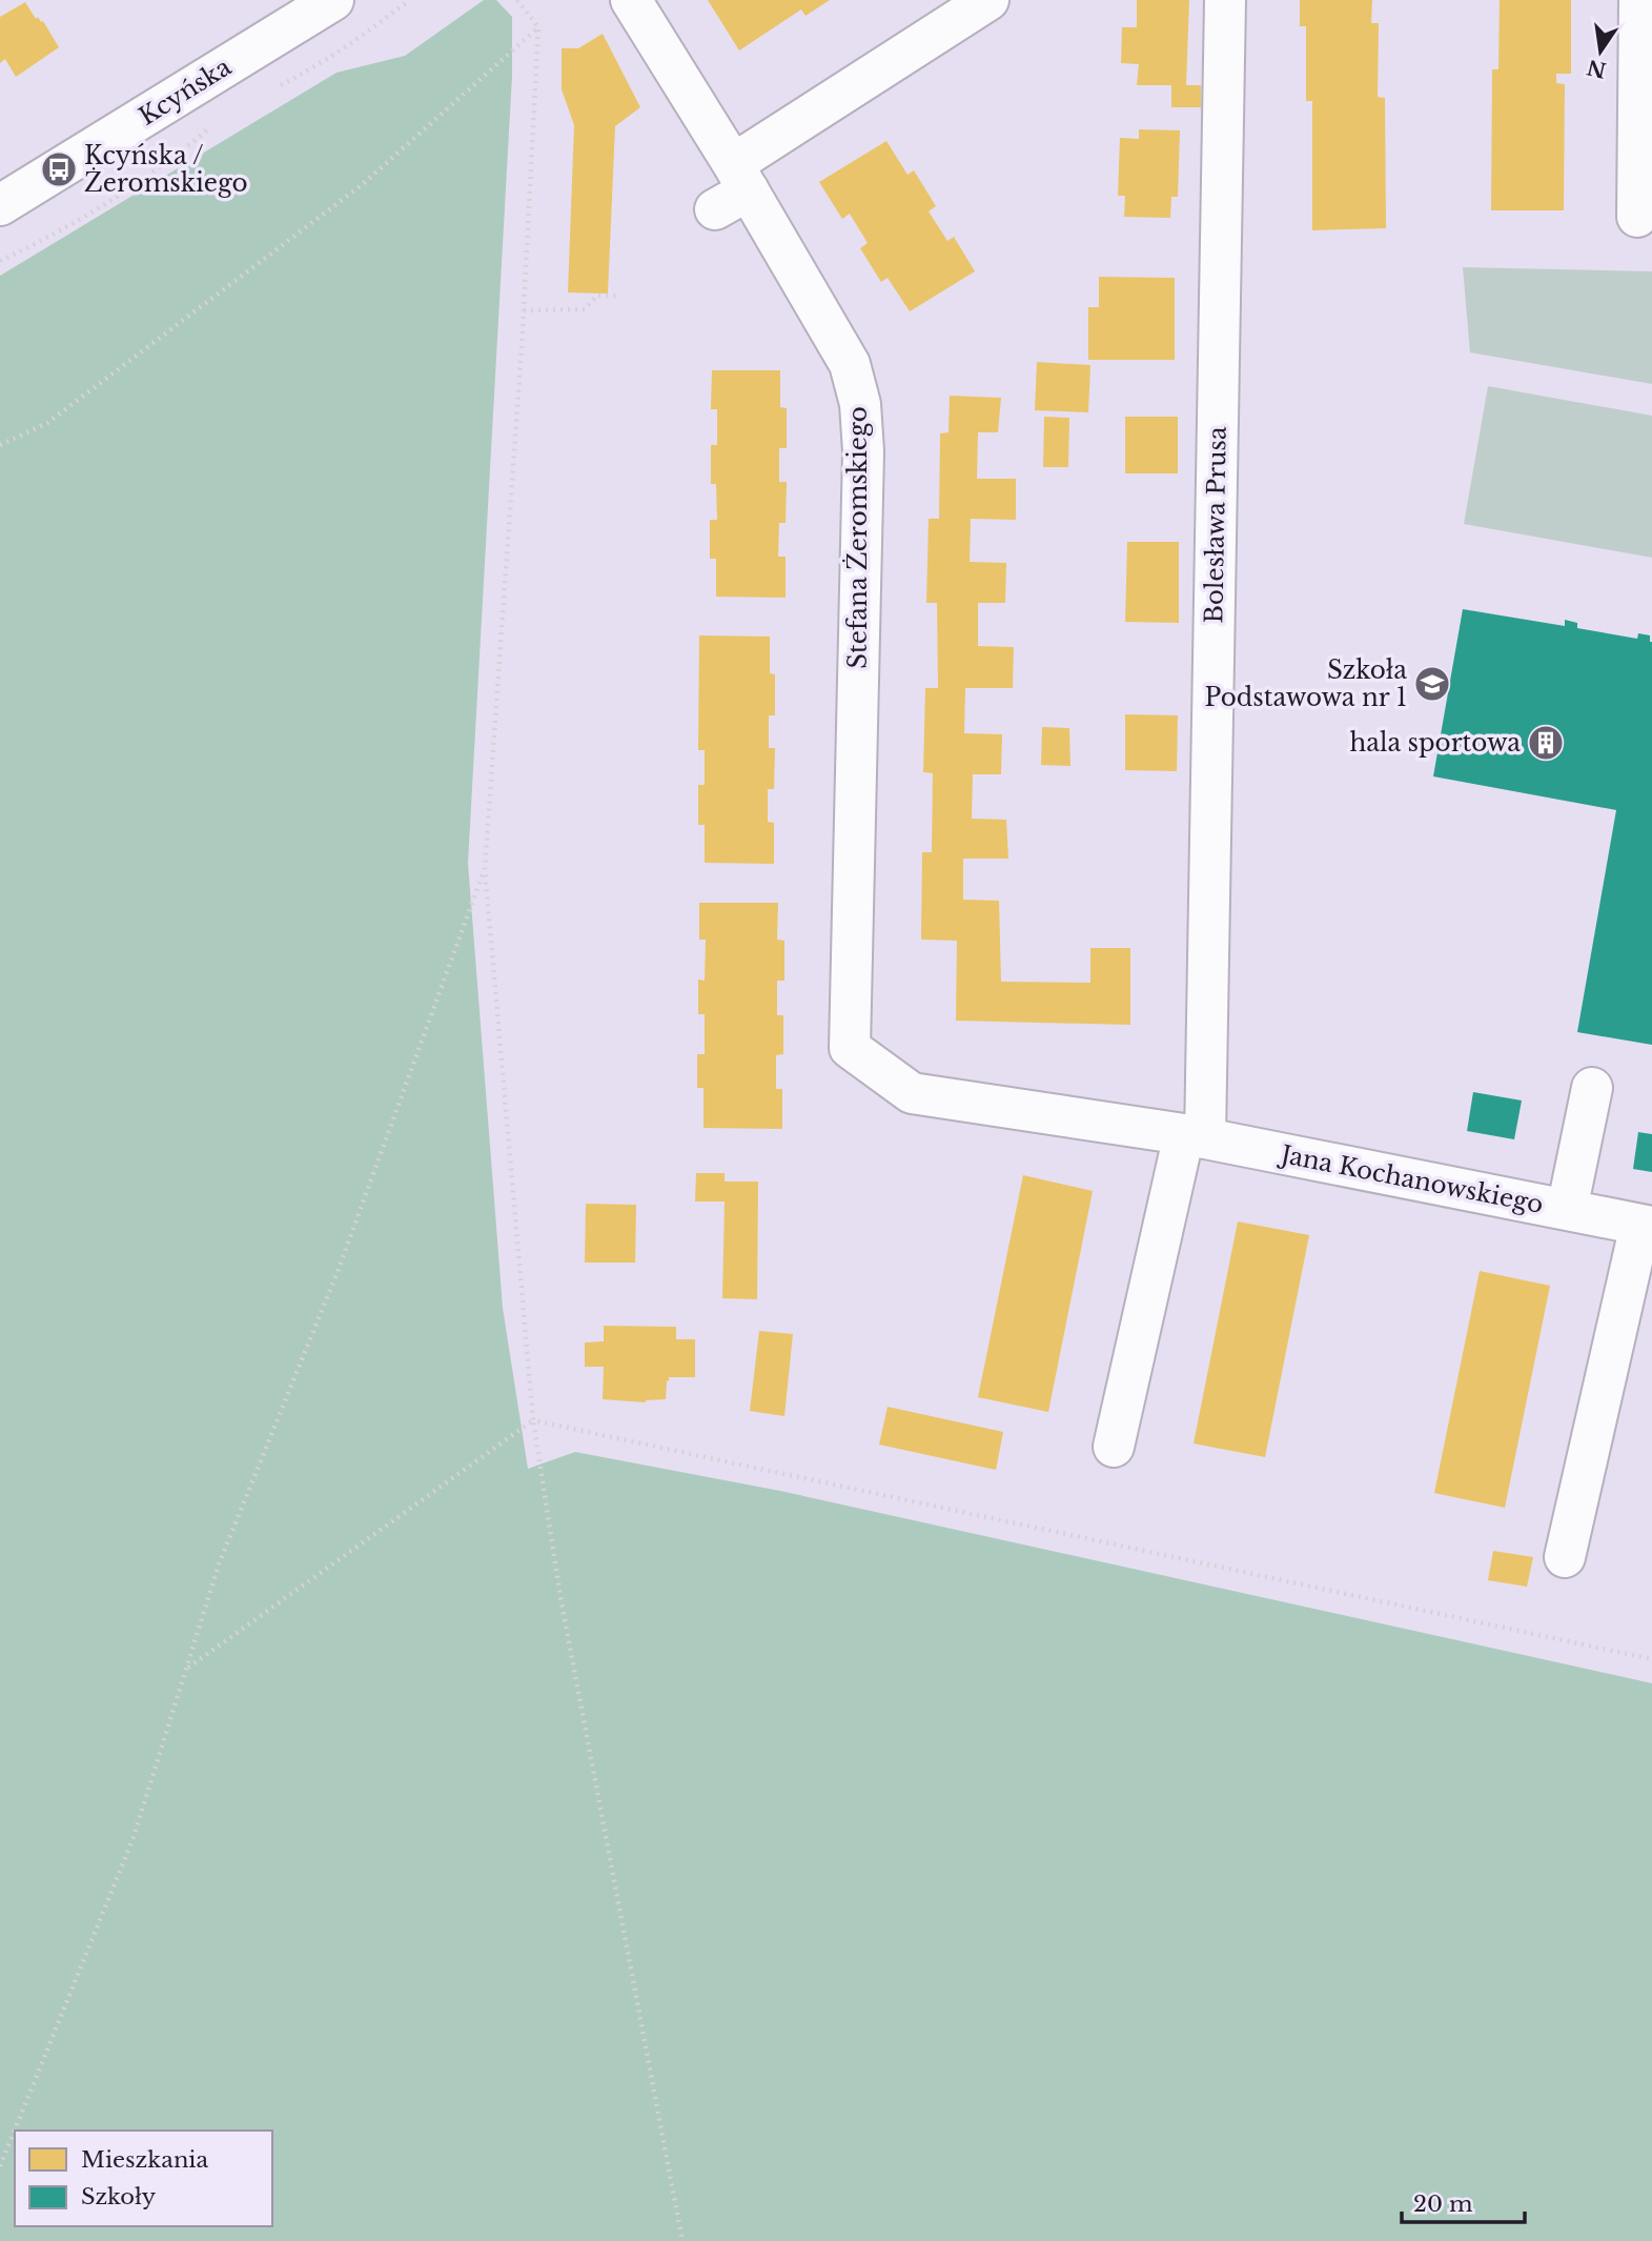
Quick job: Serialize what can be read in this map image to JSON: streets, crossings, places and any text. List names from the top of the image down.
{
  "streets": {
    "street": [
      "Kcyńska",
      "Bolesława Prusa",
      "Stefana Żeromskiego",
      "Jana Kochanowskiego"
    ]
  },
  "crossings": [
    ["Bolesława Prusa", "Jana Kochanowskiego"],
    ["Stefana Żeromskiego", "Jana Kochanowskiego"]
  ],
  "places": {
    "bus stop": ["Kcyńska / Żeromskiego"],
    "school or university": ["Szkoła Podstawowa nr 1"],
    "building": ["hala sportowa"]
  },
  "legend": ["Mieszkania", "Szkoły"],
  "scale_bar": "20 m",
  "north": "bottom"
}
